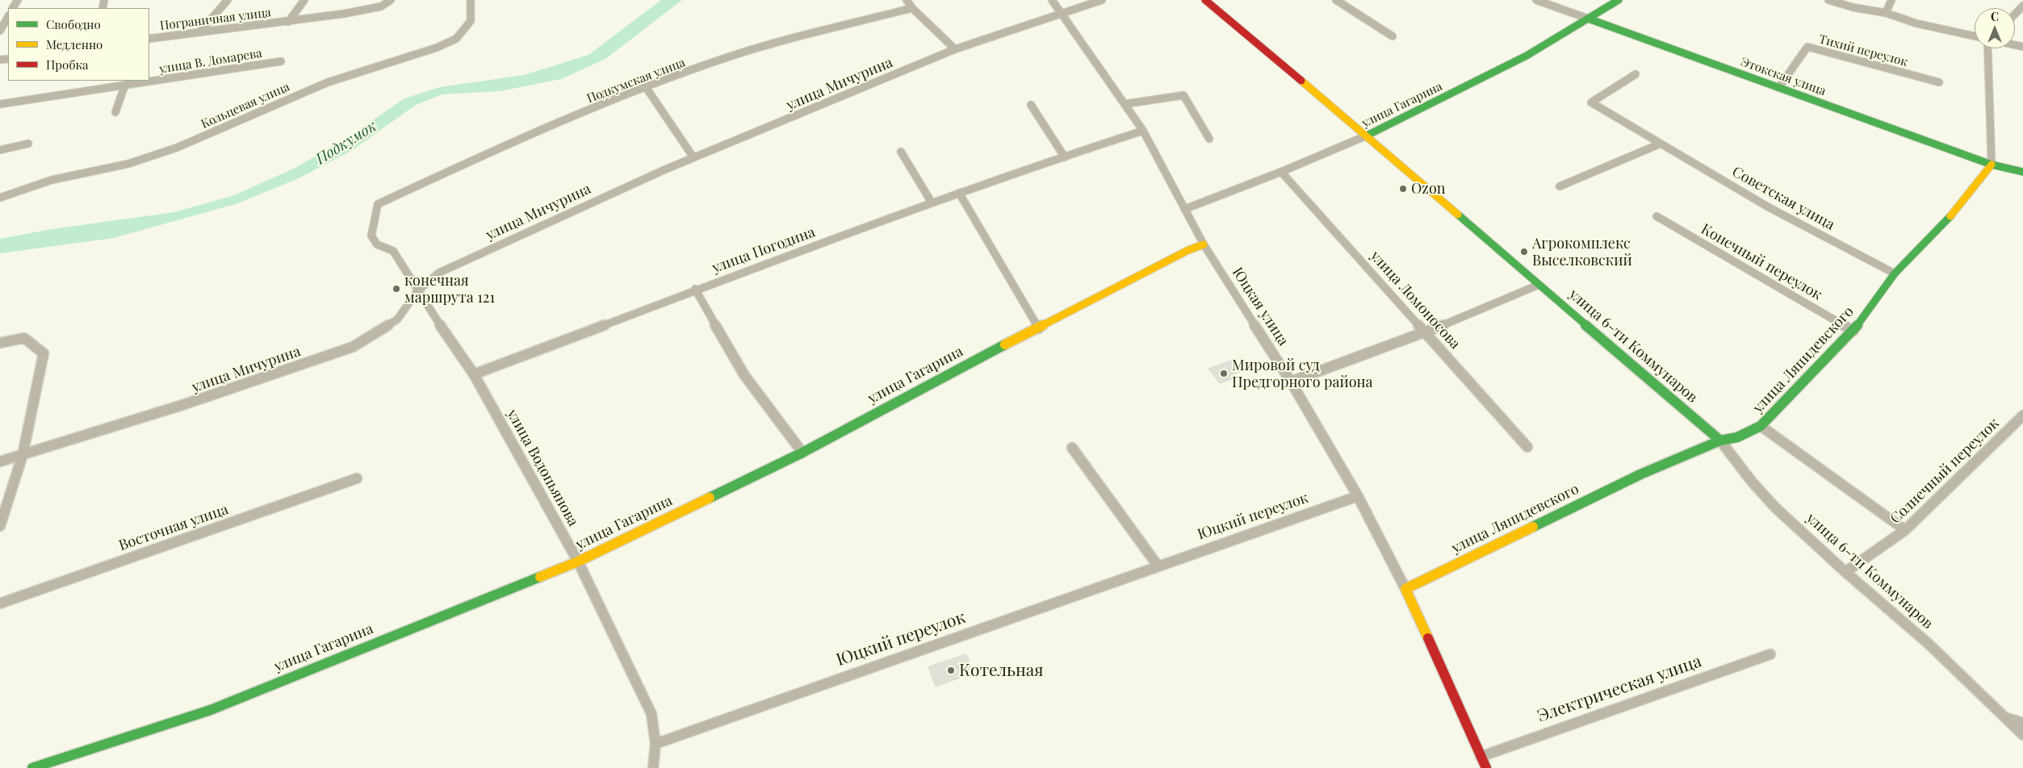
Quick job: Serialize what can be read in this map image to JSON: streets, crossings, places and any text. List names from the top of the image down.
{
  "streets": {
    "street": [
      "Пограничная улица",
      "Тихий переулок",
      "улица В. Домарева",
      "Этокская улица",
      "Подкумская улица",
      "улица Мичурина",
      "улица Гагарина",
      "Кольцевая улица",
      "Советская улица",
      "улица Погодина",
      "Конечный переулок",
      "улица Ломоносова",
      "Юцкая улица",
      "улица 6-ти Коммунаров",
      "улица Ляпидевского",
      "улица Водопьянова",
      "Солнечный переулок",
      "Юцкий переулок",
      "Восточная улица",
      "Электрическая улица"
    ]
  },
  "crossings": [
    ["Тихий переулок", "Этокская улица"],
    ["Этокская улица", "улица Гагарина"],
    ["Этокская улица", "улица Ляпидевского"],
    ["Подкумская улица", "улица Водопьянова"],
    ["улица Мичурина", "Юцкая улица"],
    ["улица Мичурина", "улица Водопьянова"],
    ["улица Гагарина", "улица Ломоносова"],
    ["улица Гагарина", "Юцкая улица"],
    ["улица Гагарина", "улица 6-ти Коммунаров"],
    ["улица Гагарина", "улица Водопьянова"],
    ["Советская улица", "улица Ляпидевского"],
    ["улица Погодина", "Юцкая улица"],
    ["улица Погодина", "улица Водопьянова"],
    ["Конечный переулок", "улица Ляпидевского"],
    ["Юцкая улица", "улица Ляпидевского"],
    ["Юцкая улица", "Юцкий переулок"],
    ["улица 6-ти Коммунаров", "улица Ляпидевского"],
    ["улица 6-ти Коммунаров", "Солнечный переулок"],
    ["улица Водопьянова", "Юцкий переулок"]
  ],
  "water": ["Подкумок"],
  "places": [
    "Ozon",
    "Агрокомплекс Выселковский",
    "конечная маршрута 121",
    "Мировой суд Предгорного района",
    "Котельная"
  ],
  "legend": ["Свободно", "Медленно", "Пробка"],
  "north": "top"
}
